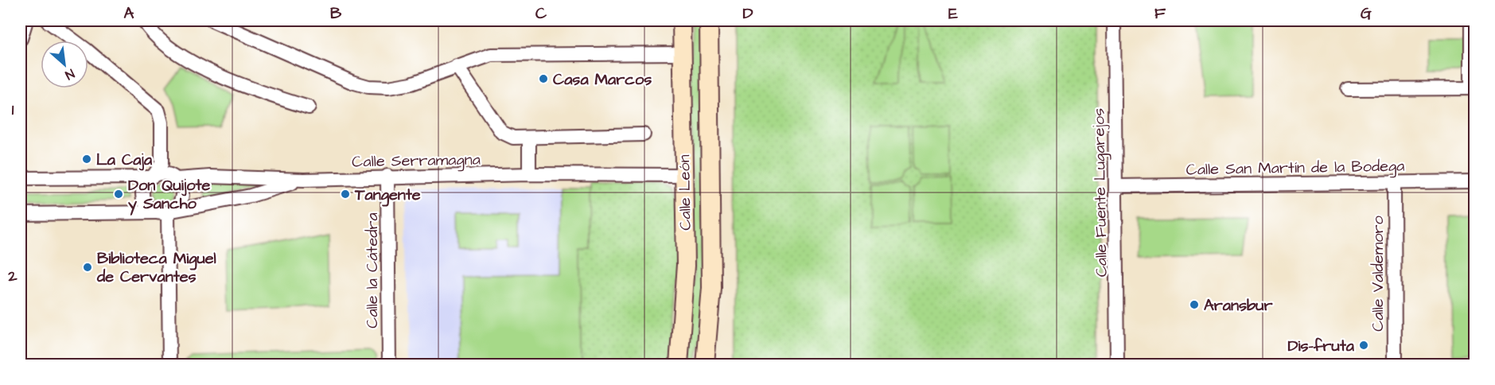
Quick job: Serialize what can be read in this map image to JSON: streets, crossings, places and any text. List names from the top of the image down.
{
  "streets": {
    "main road": ["Calle León"],
    "street": [
      "Calle Serramagna",
      "Calle San Martín de la Bodega",
      "Calle Fuente Lugarejos",
      "Calle la Cátedra",
      "Calle Valdemoro"
    ]
  },
  "crossings": [
    ["Calle Serramagna", "Calle León"],
    ["Calle Serramagna", "Calle la Cátedra"],
    ["Calle San Martín de la Bodega", "Calle Fuente Lugarejos"],
    ["Calle San Martín de la Bodega", "Calle Valdemoro"]
  ],
  "places": [
    "Casa Marcos",
    "La Caja",
    "Don Quijote y Sancho",
    "Tangente",
    "Biblioteca Miguel de Cervantes",
    "Aransbur",
    "Dis-fruta"
  ],
  "north": "bottom right",
  "grid": {
    "columns": [
      "A",
      "B",
      "C",
      "D",
      "E",
      "F",
      "G"
    ],
    "rows": ["1", "2"]
  }
}
